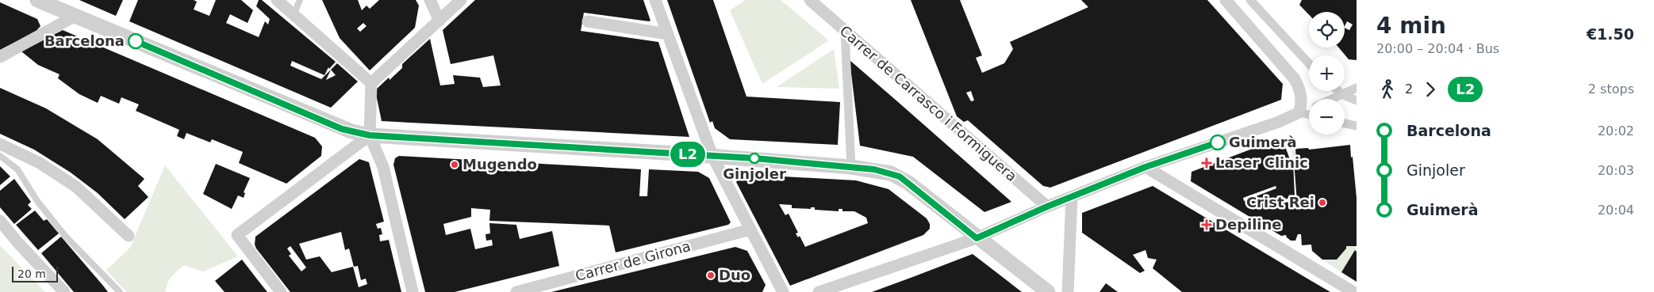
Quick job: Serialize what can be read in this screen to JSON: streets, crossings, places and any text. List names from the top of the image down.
{
  "streets": {
    "street": ["Carrer de Carrasco i Formiguera", "Carrer de Girona"]
  },
  "places": {
    "other": [
      "Barcelona",
      "Guimerà",
      "Ginjoler",
      "Mugendo",
      "Crist Rei",
      "Duo"
    ],
    "health": ["Laser Clinic", "Depiline"]
  },
  "lines": ["bus line L2"],
  "scale_bar": "20 m",
  "page": {
    "on_map": "L2",
    "heading": ["4 min", "20:00 – 20:04 · Bus", "€1.50"],
    "map_buttons": ["+", "−"],
    "legs": ["2", "L2", "2 stops"],
    "list": [
      {
        "name": "Barcelona",
        "value": "20:02"
      },
      {
        "name": "Ginjoler",
        "value": "20:03"
      },
      {
        "name": "Guimerà",
        "value": "20:04"
      }
    ],
    "scale": "20 m"
  }
}
